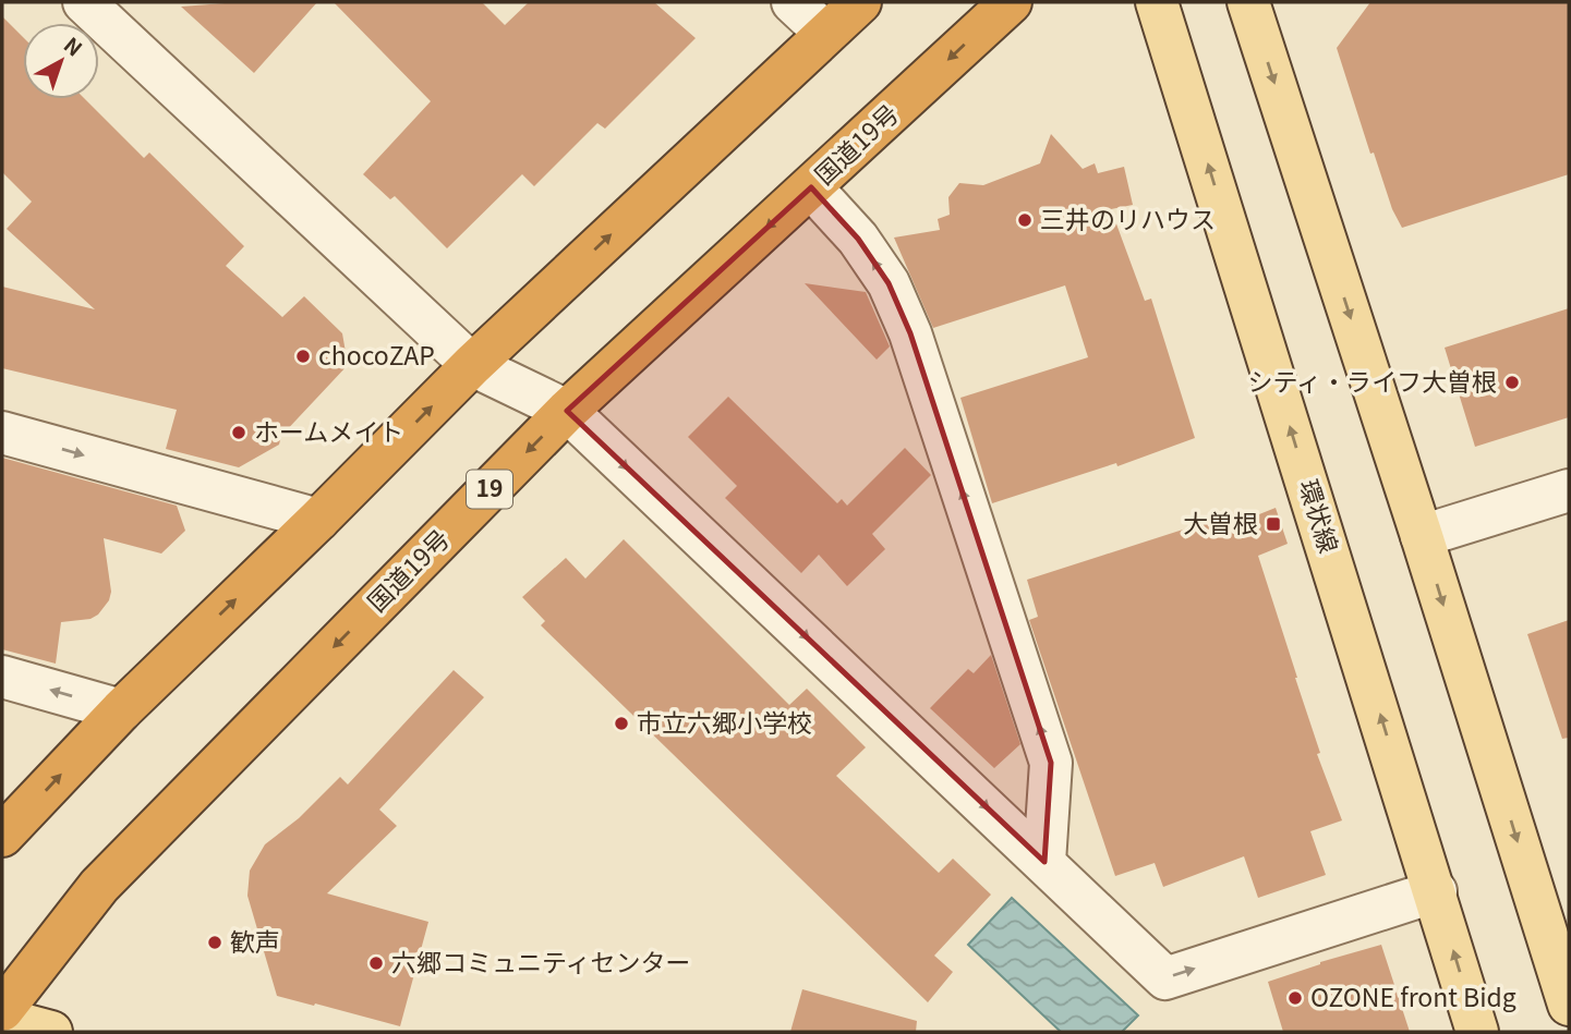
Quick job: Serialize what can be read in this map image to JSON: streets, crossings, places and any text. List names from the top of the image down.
{
  "streets": {
    "highway": ["国道19号", "19"],
    "main road": ["環状線"]
  },
  "places": {
    "other": [
      "三井のリハウス",
      "chocoZAP",
      "シティ・ライフ大曽根",
      "ホームメイト",
      "市立六郷小学校",
      "歓声",
      "六郷コミュニティセンター",
      "OZONE front Bidg"
    ],
    "transit": ["大曽根"]
  },
  "north": "top right"
}
